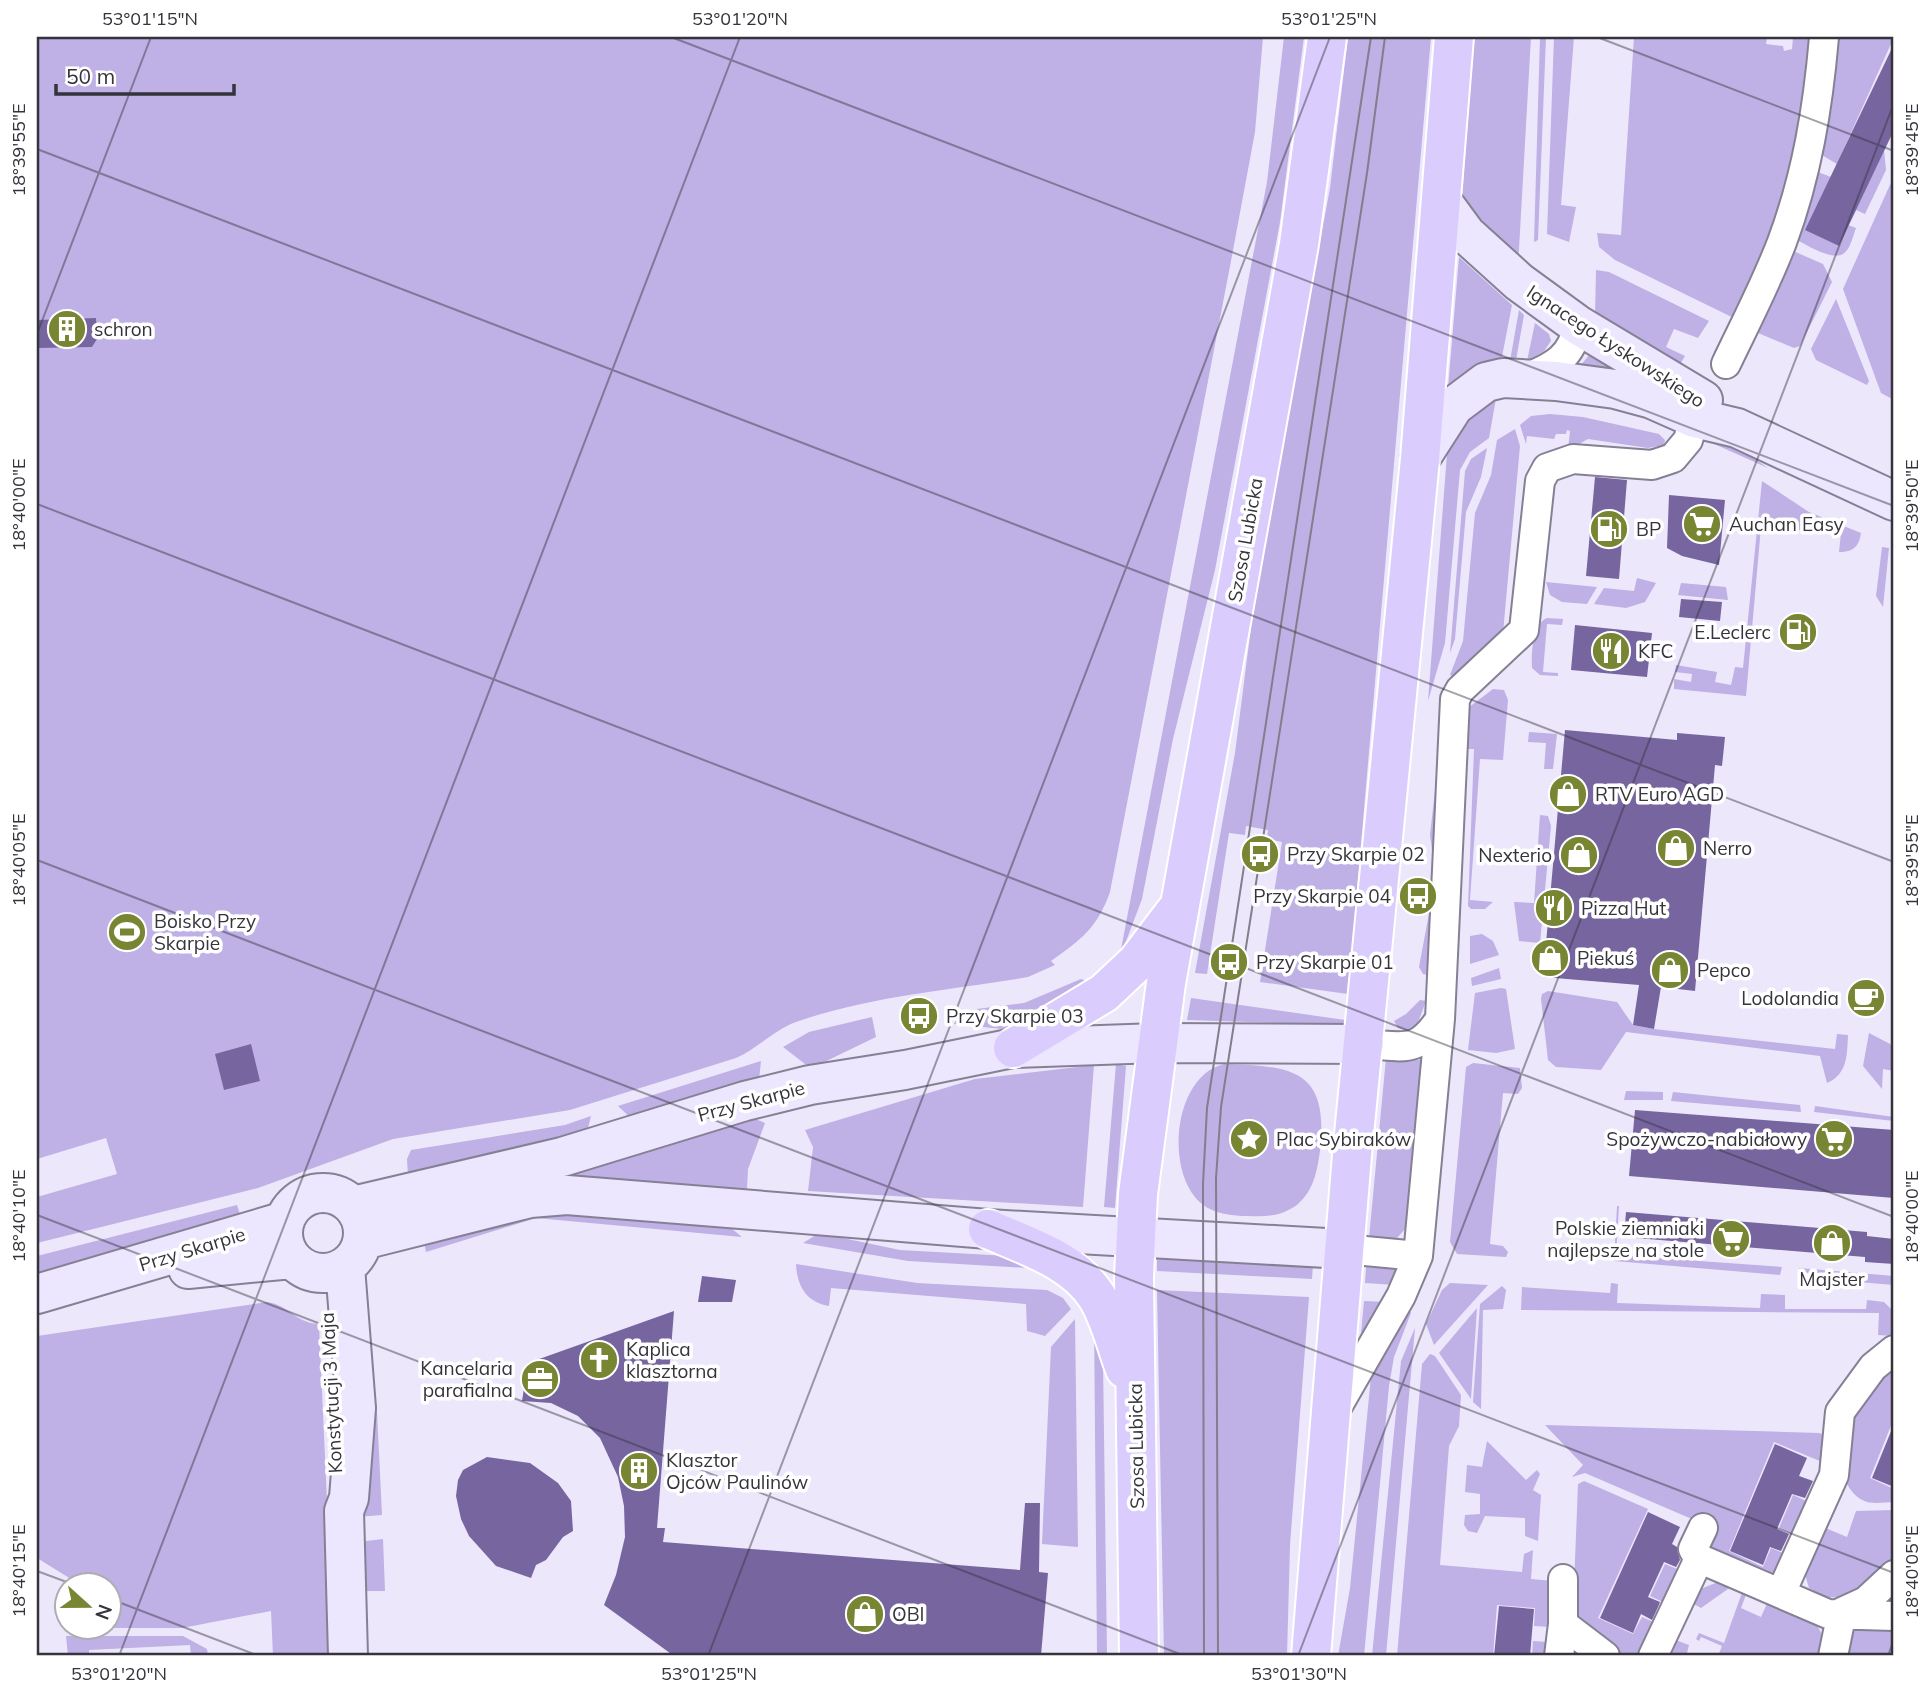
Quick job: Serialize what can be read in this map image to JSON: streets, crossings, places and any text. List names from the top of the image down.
{
  "streets": {
    "main road": ["Szosa Lubicka"],
    "street": ["Ignacego Łyskowskiego", "Przy Skarpie", "Konstytucji 3 Maja"]
  },
  "crossings": [
    ["Szosa Lubicka", "Przy Skarpie"],
    ["Przy Skarpie", "Konstytucji 3 Maja"]
  ],
  "places": {
    "building": ["schron", "Klasztor Ojców Paulinów"],
    "supermarket": ["Auchan Easy", "Spożywczo-nabiałowy", "Polskie ziemniaki najlepsze na stole"],
    "fuel station": ["BP", "E.Leclerc"],
    "restaurant": ["KFC", "Pizza Hut"],
    "shop": [
      "RTV Euro AGD",
      "Nerro",
      "Nexterio",
      "Piekuś",
      "Pepco",
      "Majster",
      "OBI"
    ],
    "bus stop": [
      "Przy Skarpie 02",
      "Przy Skarpie 04",
      "Przy Skarpie 01",
      "Przy Skarpie 03"
    ],
    "sports": ["Boisko Przy Skarpie"],
    "cafe": ["Lodolandia"],
    "place": ["Plac Sybiraków"],
    "church": ["Kaplica klasztorna"],
    "office": ["Kancelaria parafialna"]
  },
  "scale_bar": "50 m",
  "north": "right",
  "coordinates": [
    "53°01'15\"N",
    "53°01'20\"N",
    "53°01'25\"N",
    "18°39'55\"E",
    "18°39'45\"E",
    "18°40'00\"E",
    "18°39'50\"E",
    "18°40'05\"E",
    "18°40'10\"E",
    "18°40'15\"E",
    "53°01'30\"N"
  ]
}
